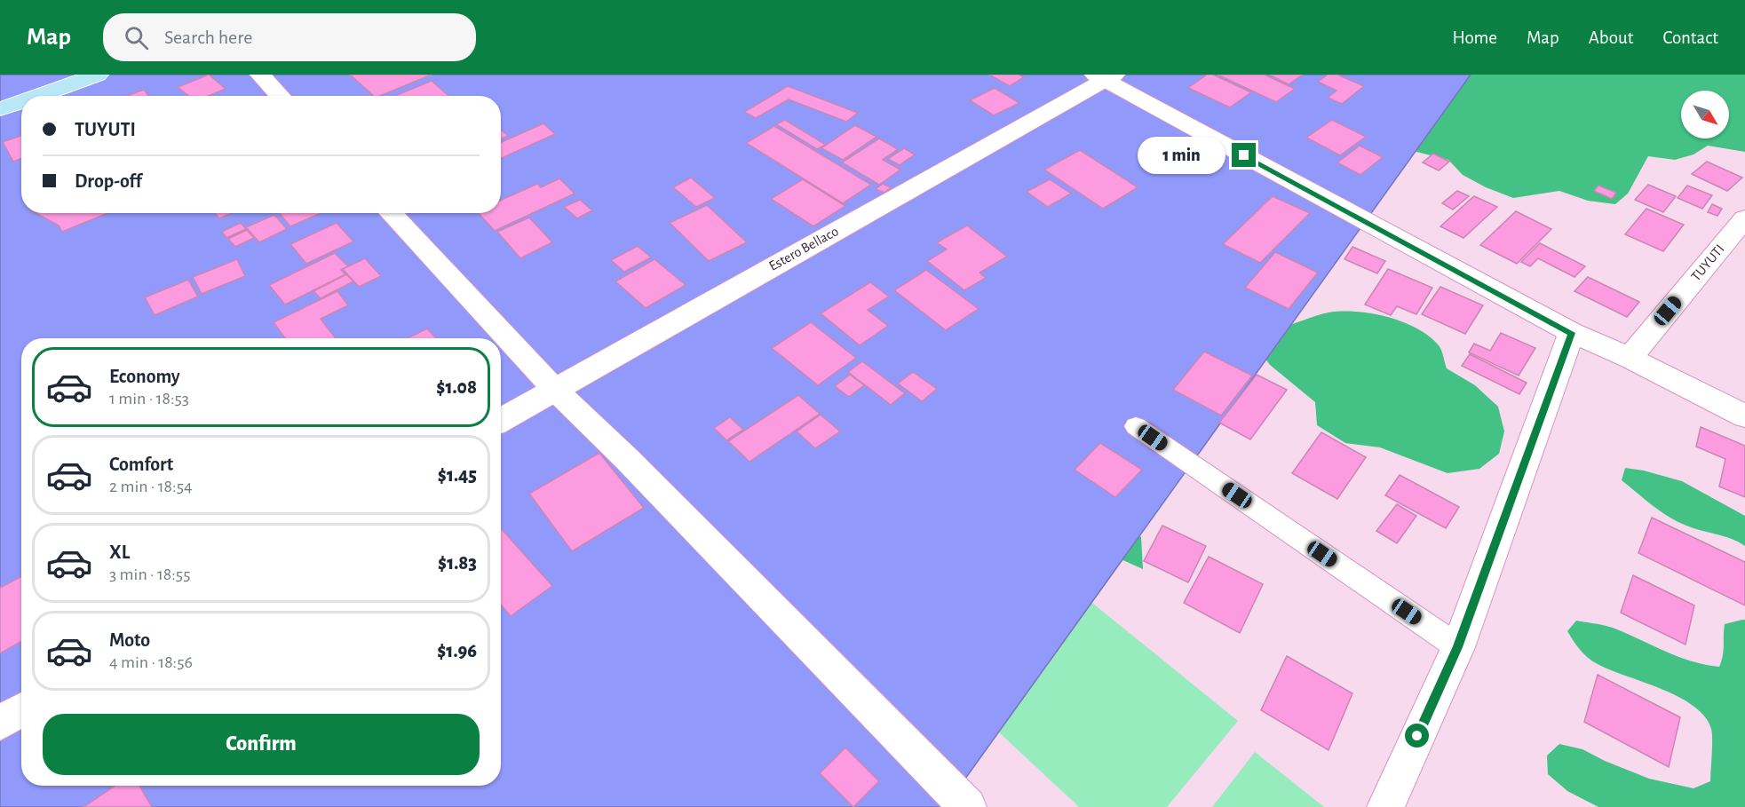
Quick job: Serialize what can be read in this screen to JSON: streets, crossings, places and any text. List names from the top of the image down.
{
  "streets": {
    "street": ["Estero Bellaco", "TUYUTI"]
  },
  "north": "bottom right",
  "page": {
    "header": "Map",
    "search": "Search here",
    "nav": [
      "Home",
      "Map",
      "About",
      "Contact"
    ],
    "banner": ["TUYUTI", "Drop-off"],
    "bubble": "1 min",
    "list": [
      {
        "name": "Economy",
        "note": "1 min · 18:53",
        "value": "$1.08"
      },
      {
        "name": "Comfort",
        "note": "2 min · 18:54",
        "value": "$1.45"
      },
      {
        "name": "XL",
        "note": "3 min · 18:55",
        "value": "$1.83"
      },
      {
        "name": "Moto",
        "note": "4 min · 18:56",
        "value": "$1.96"
      }
    ],
    "buttons": "Confirm"
  }
}
